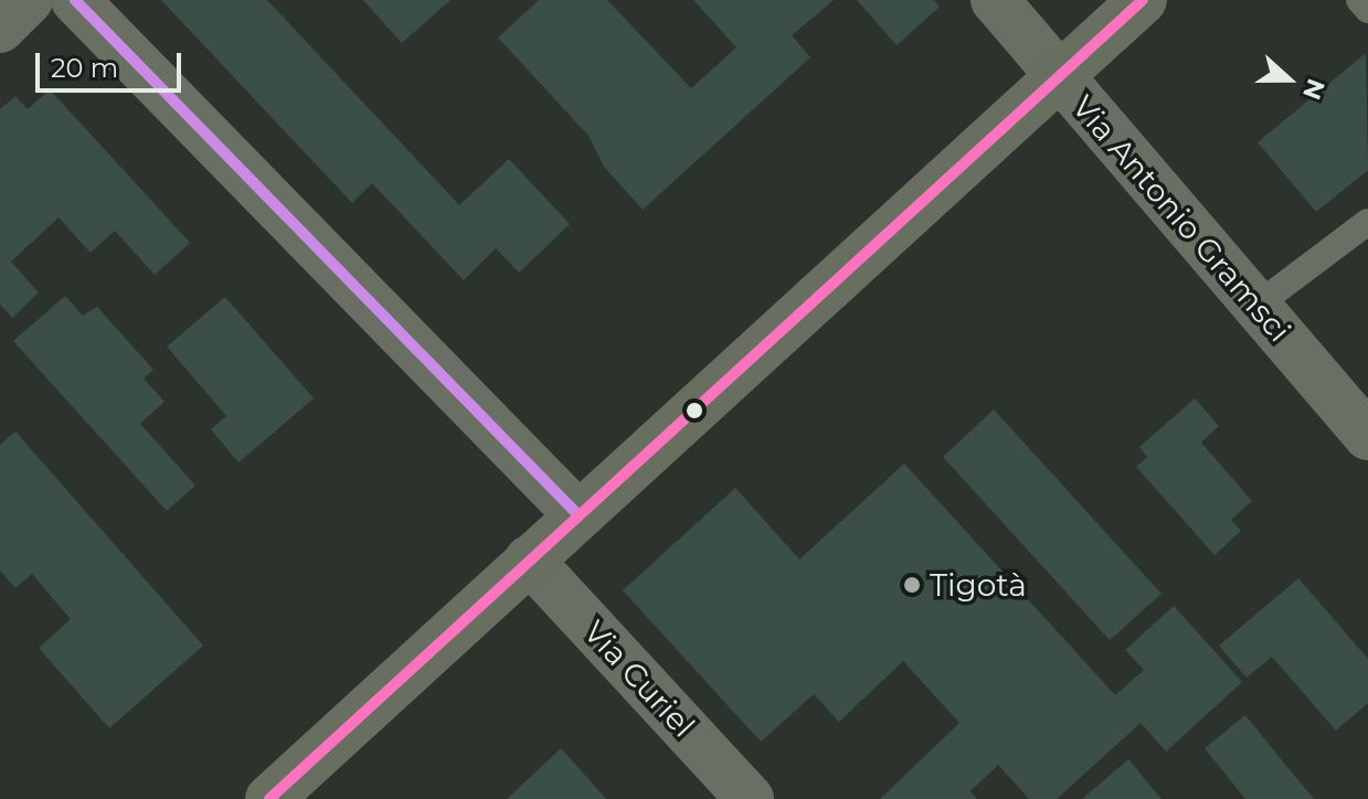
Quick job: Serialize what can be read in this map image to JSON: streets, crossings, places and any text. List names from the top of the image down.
{
  "streets": {
    "street": ["Via Antonio Gramsci", "Via Curiel"]
  },
  "places": ["Tigotà"],
  "scale_bar": "20 m",
  "north": "right"
}
